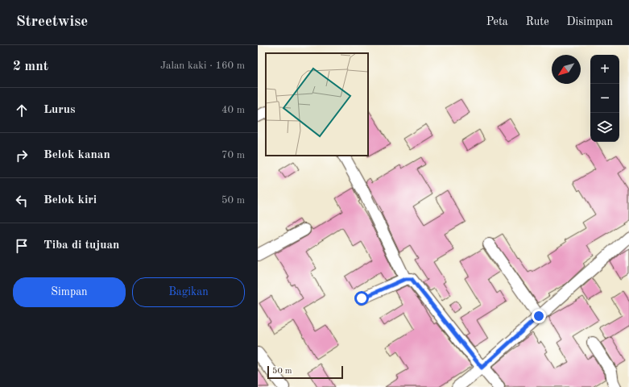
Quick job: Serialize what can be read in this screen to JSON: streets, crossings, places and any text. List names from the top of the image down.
{
  "scale_bar": "50 m",
  "north": "bottom left",
  "page": {
    "header": "Streetwise",
    "nav": ["Peta", "Rute", "Disimpan"],
    "heading": ["2 mnt", "Jalan kaki · 160 m"],
    "map_buttons": ["+", "−"],
    "list": [
      ["Lurus", "40 m"],
      ["Belok kanan", "70 m"],
      ["Belok kiri", "50 m"],
      "Tiba di tujuan"
    ],
    "buttons": ["Simpan", "Bagikan"],
    "scale": "50 m"
  }
}
